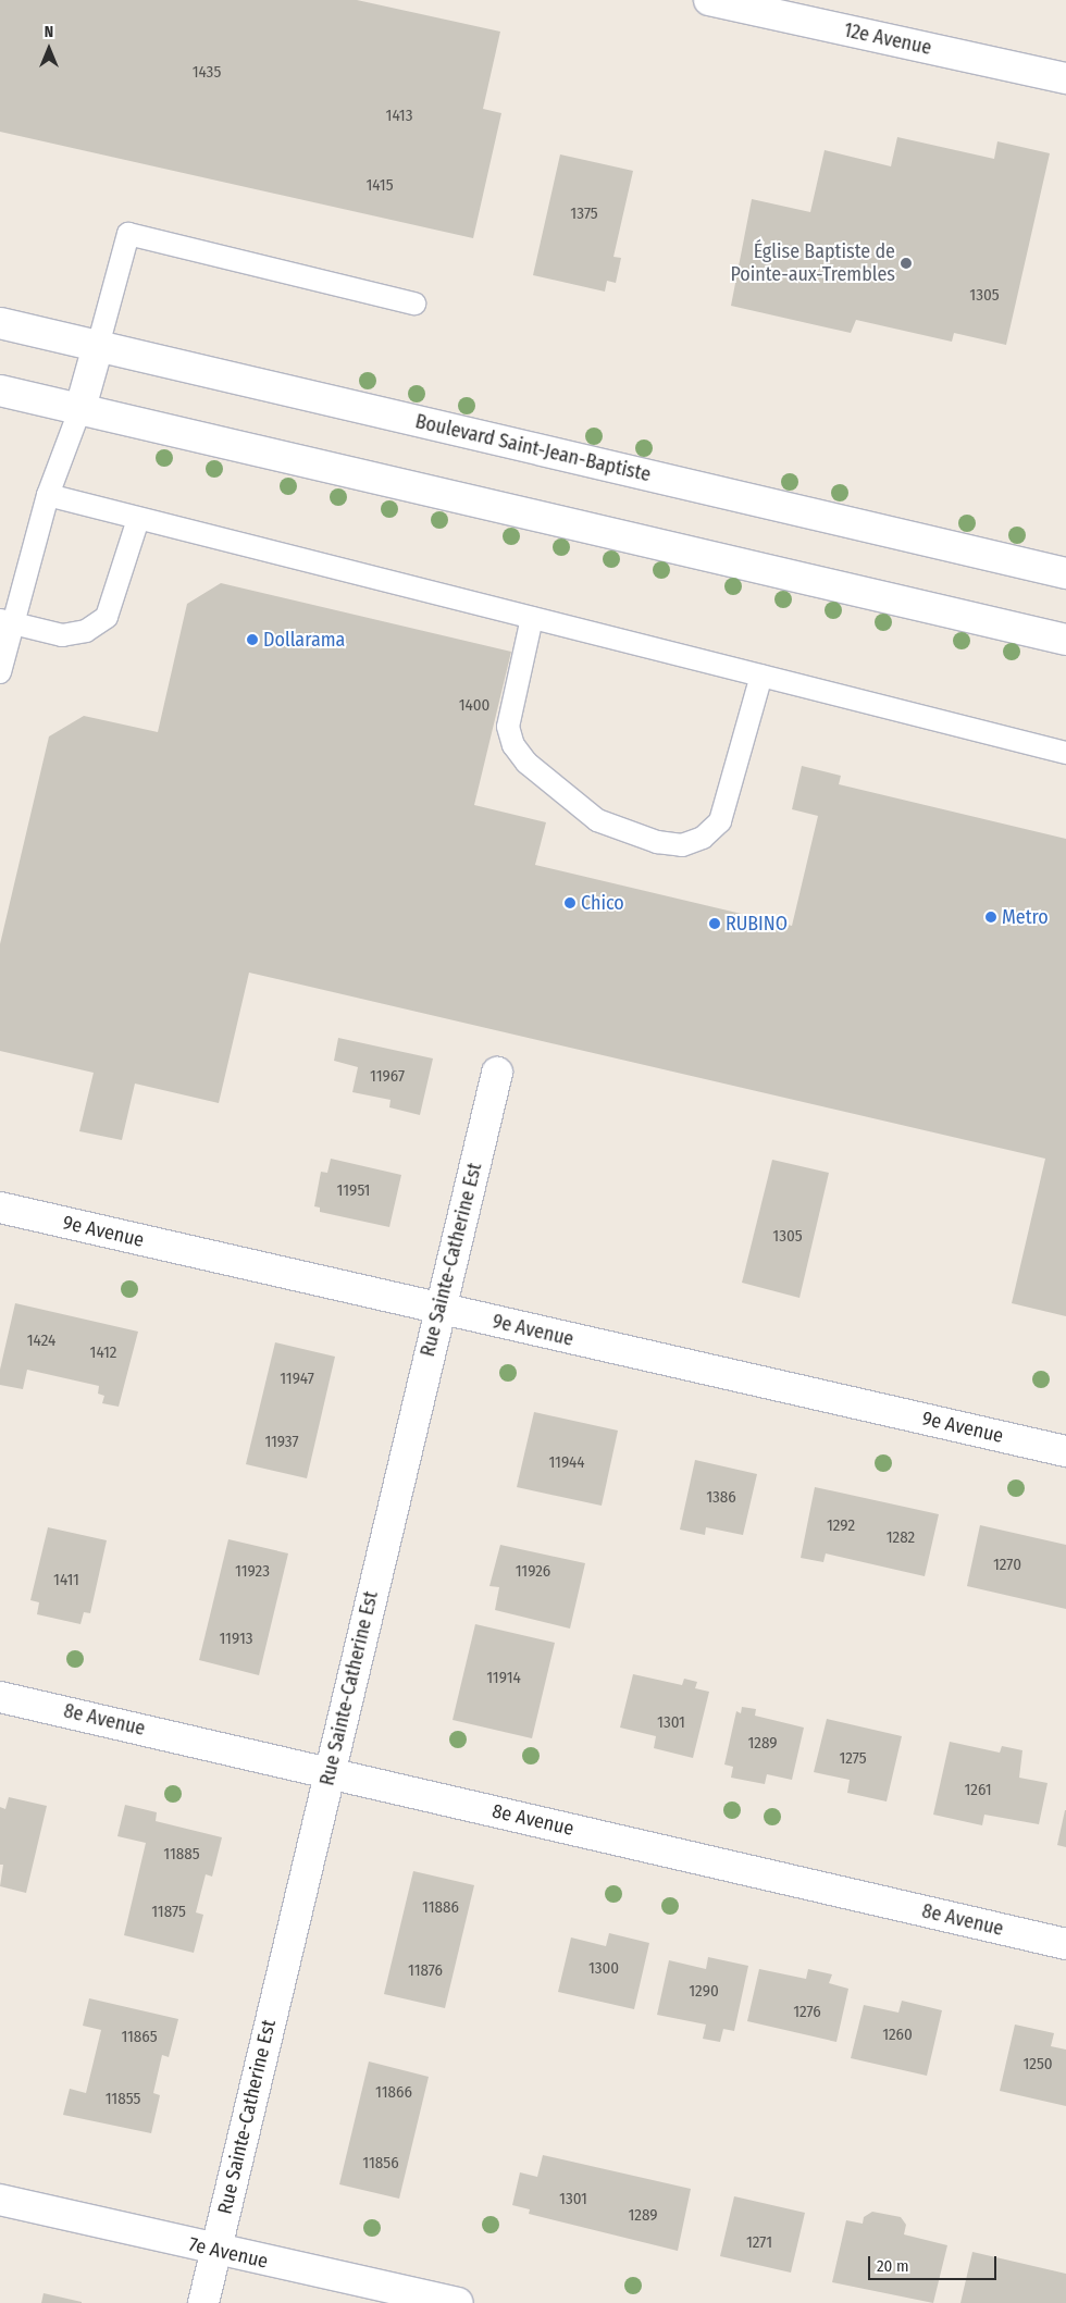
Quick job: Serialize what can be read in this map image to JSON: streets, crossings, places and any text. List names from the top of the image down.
{
  "streets": {
    "street": [
      "12e Avenue",
      "Boulevard Saint-Jean-Baptiste",
      "9e Avenue",
      "Rue Sainte-Catherine Est",
      "8e Avenue",
      "7e Avenue"
    ]
  },
  "crossings": [
    ["9e Avenue", "Rue Sainte-Catherine Est"],
    ["Rue Sainte-Catherine Est", "8e Avenue"],
    ["Rue Sainte-Catherine Est", "7e Avenue"]
  ],
  "places": [
    "Église Baptiste de Pointe-aux-Trembles",
    "Dollarama",
    "Chico",
    "Metro",
    "RUBINO"
  ],
  "house_numbers": [
    "1435",
    "1413",
    "1415",
    "1375",
    "1305",
    "1400",
    "11967",
    "11951",
    "1305",
    "1424",
    "1412",
    "11947",
    "11937",
    "11944",
    "1386",
    "1292",
    "1282",
    "1270",
    "11923",
    "11926",
    "1411",
    "11913",
    "11914",
    "1301",
    "1289",
    "1275",
    "1261",
    "11885",
    "11886",
    "11875",
    "1300",
    "11876",
    "1290",
    "1276",
    "1260",
    "11865",
    "1250",
    "11866",
    "11855",
    "11856",
    "1301",
    "1289",
    "1271"
  ],
  "scale_bar": "20 m",
  "north": "top"
}
